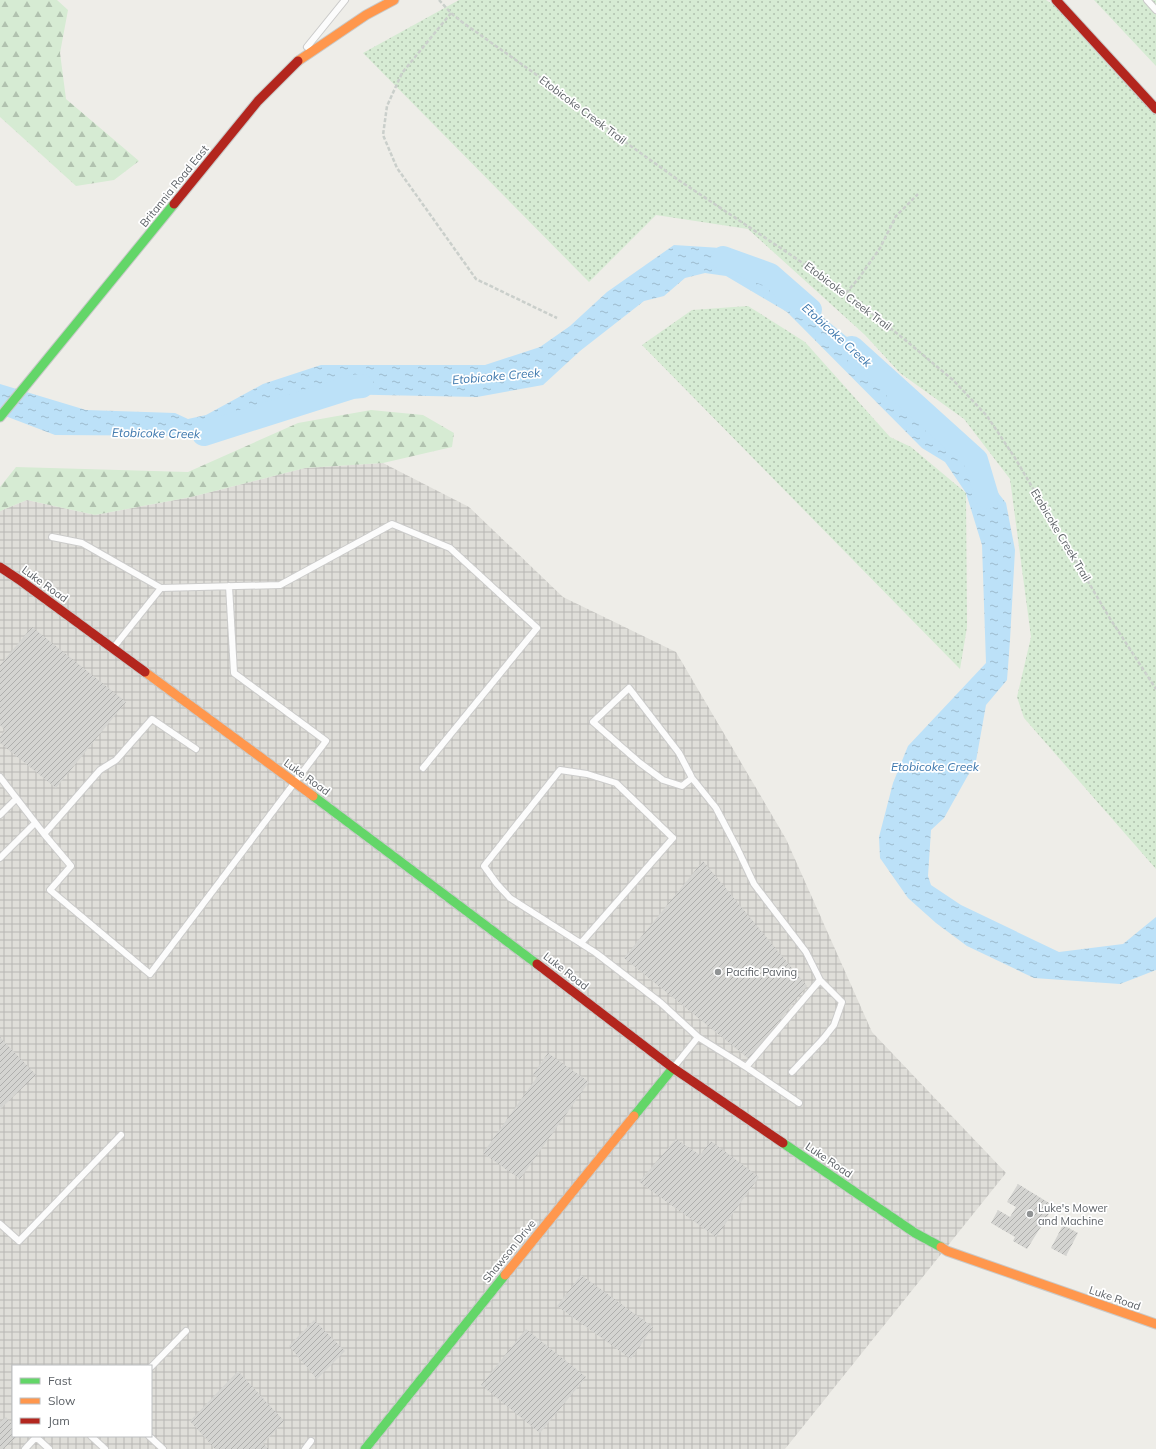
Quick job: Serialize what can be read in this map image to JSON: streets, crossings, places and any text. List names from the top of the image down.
{
  "streets": {
    "street": ["Britannia Road East", "Luke Road", "Shawson Drive"],
    "path": ["Etobicoke Creek Trail"]
  },
  "crossings": [
    ["Luke Road", "Shawson Drive"]
  ],
  "water": ["Etobicoke Creek"],
  "places": ["Pacific Paving", "Luke's Mower and Machine"],
  "legend": ["Fast", "Slow", "Jam"]
}
